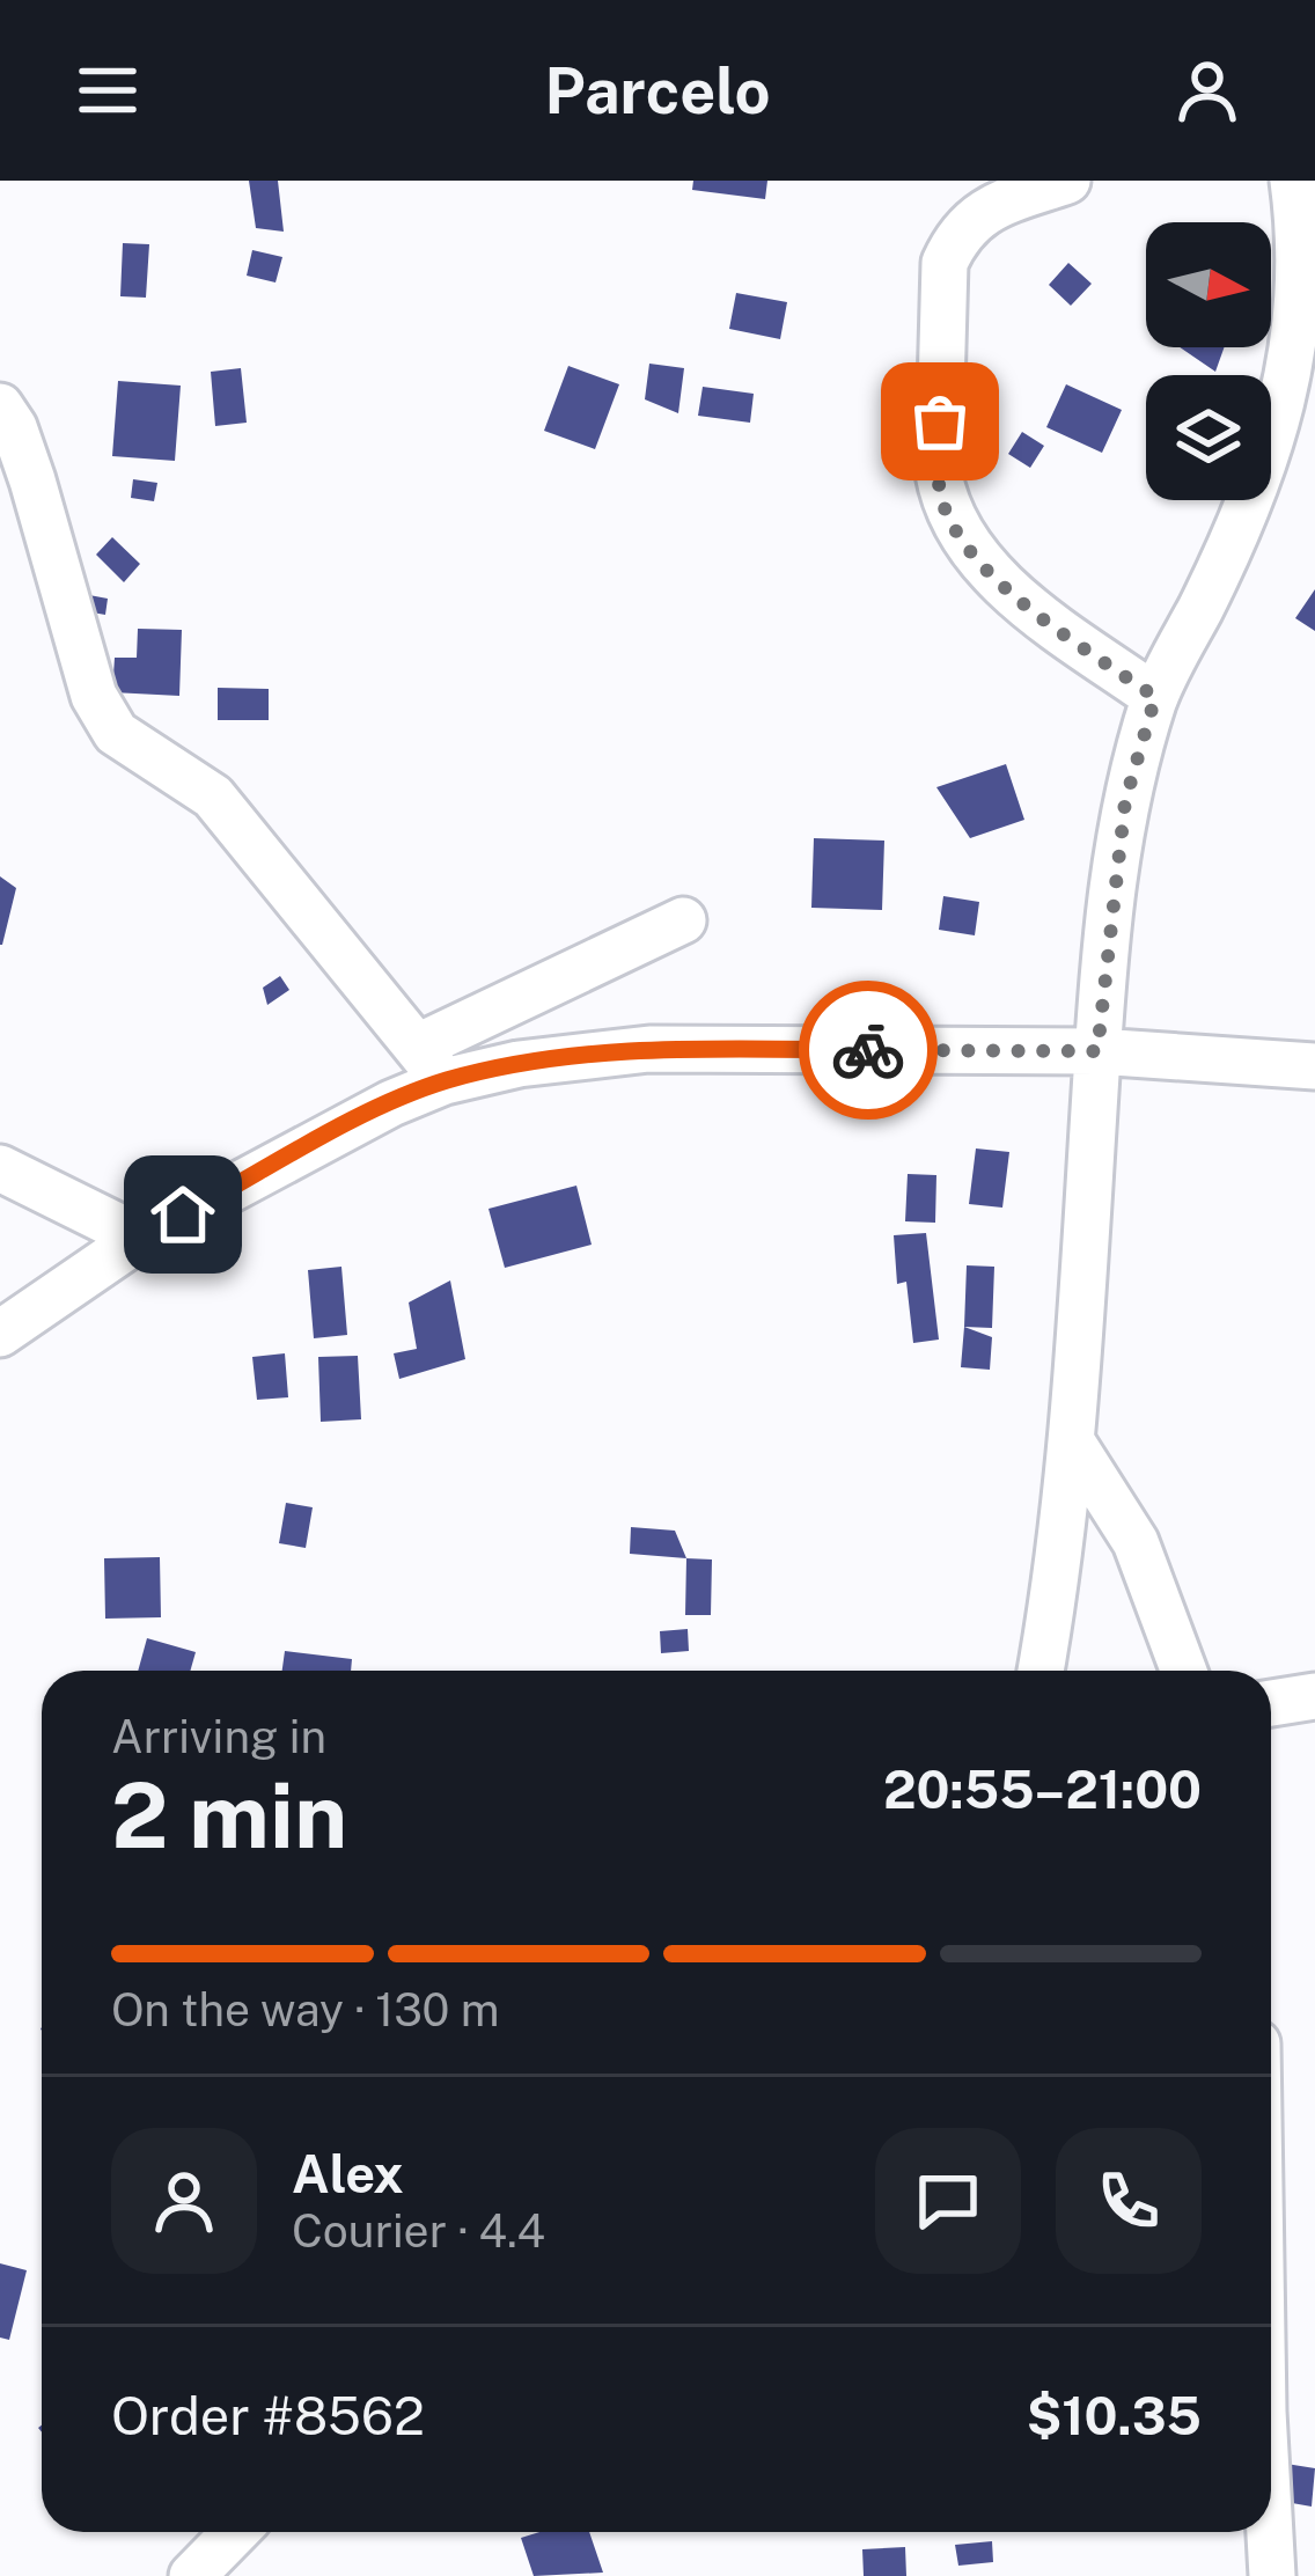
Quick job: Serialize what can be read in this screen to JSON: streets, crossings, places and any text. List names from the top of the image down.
{
  "north": "right",
  "page": {
    "header": "Parcelo",
    "heading": ["2 min", "Arriving in", "20:55–21:00"],
    "panel": [
      "Alex",
      "Courier · 4.4",
      "Order #8562",
      "$10.35"
    ],
    "bar": "On the way · 130 m"
  }
}
